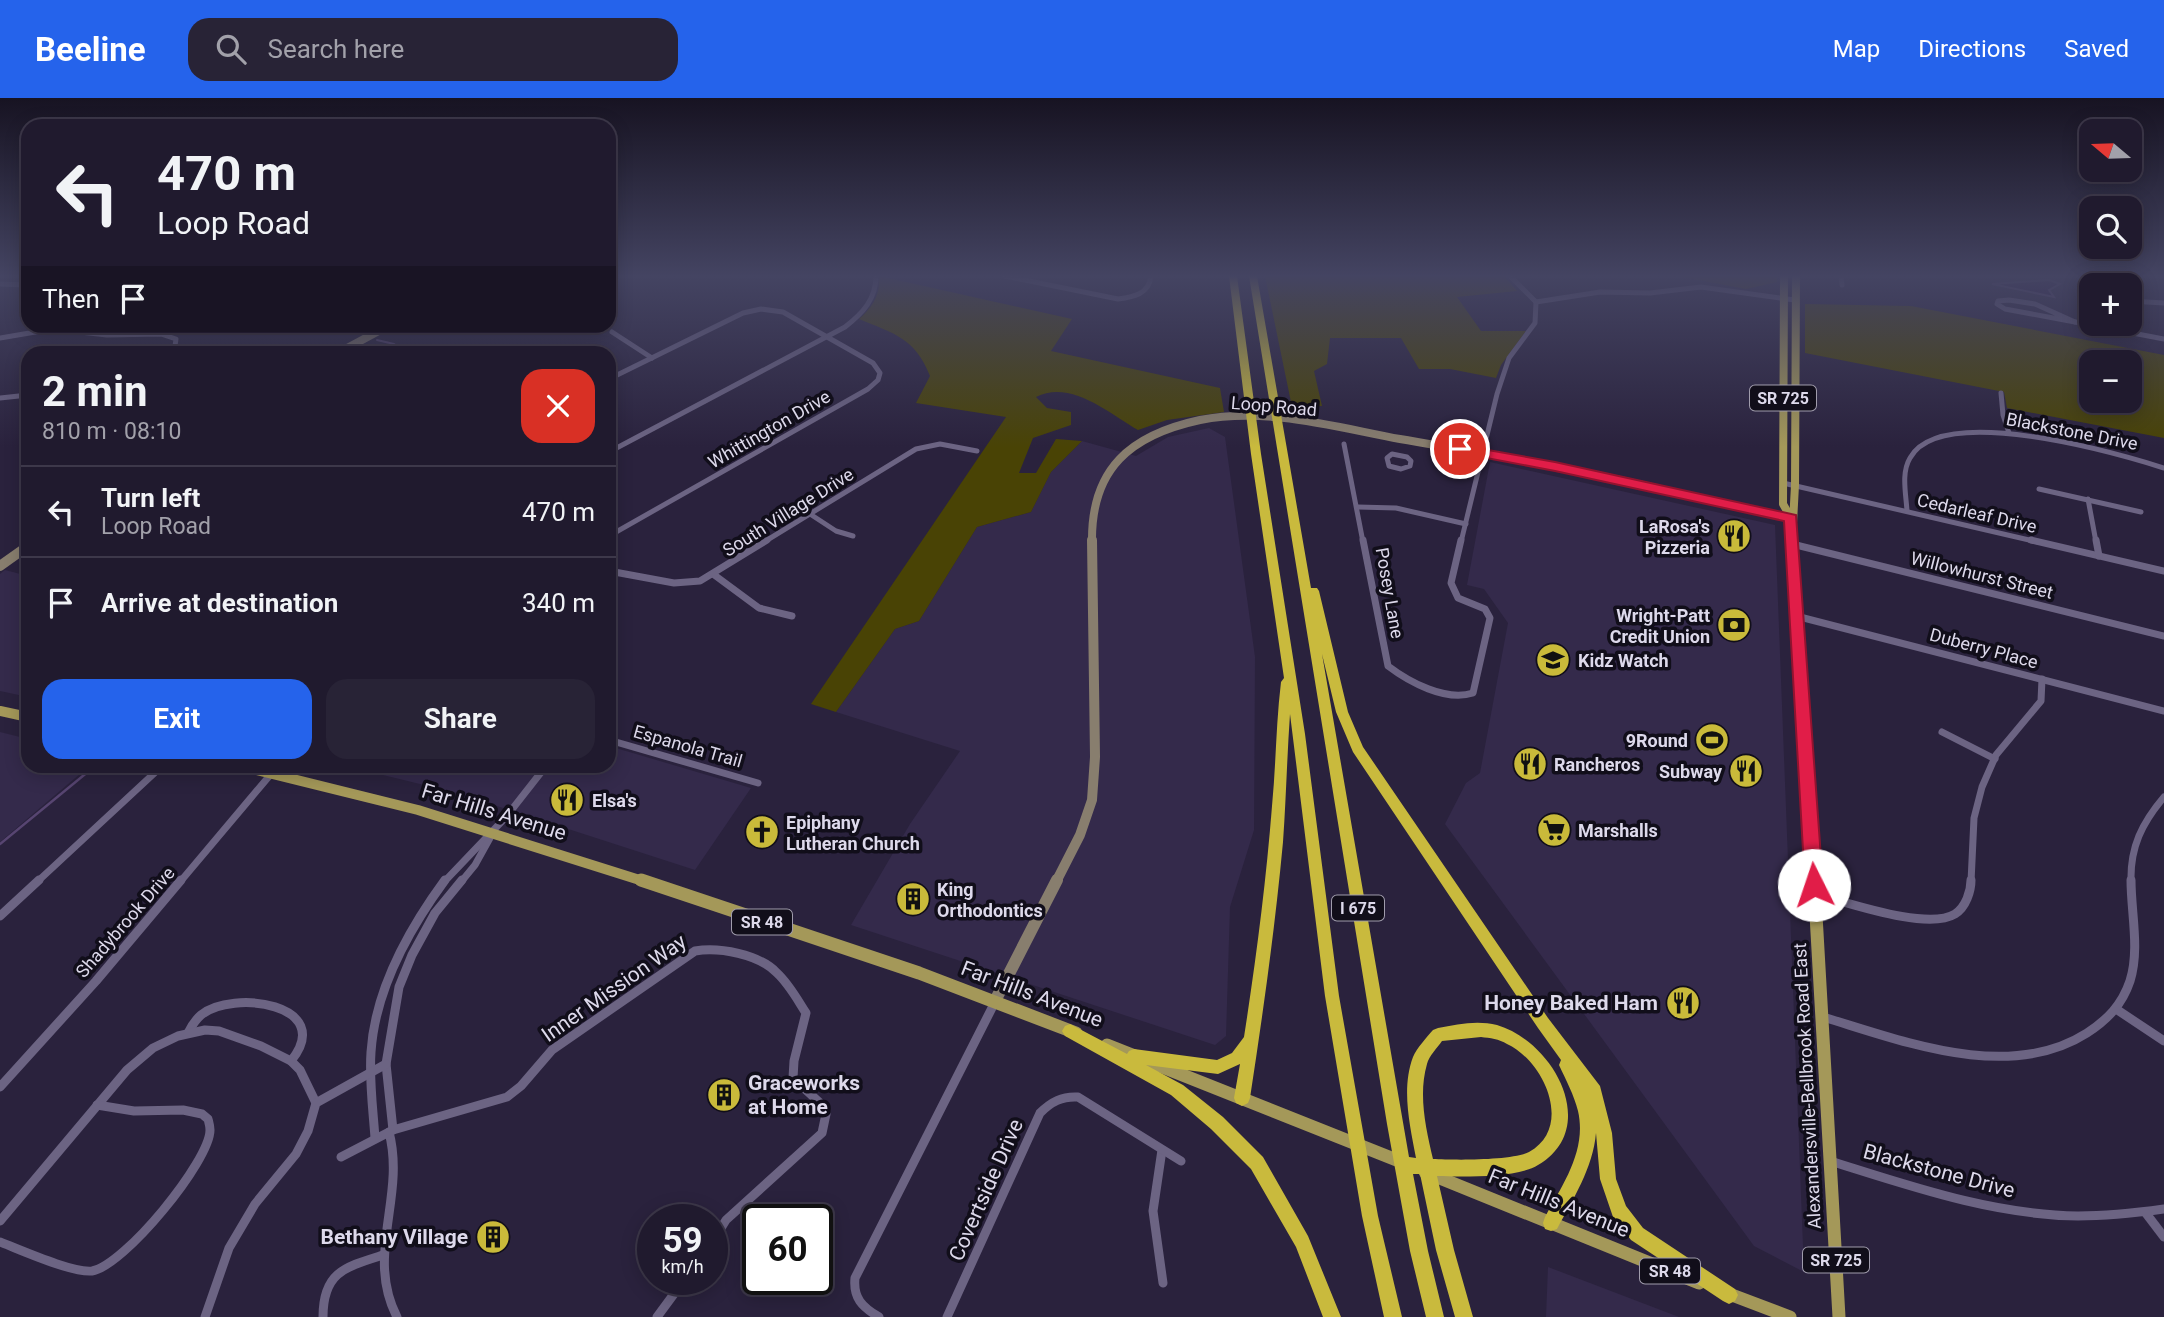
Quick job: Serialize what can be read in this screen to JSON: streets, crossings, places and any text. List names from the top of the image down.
{
  "streets": {
    "highway": ["I 675"],
    "main road": [
      "SR 725",
      "Far Hills Avenue",
      "SR 48",
      "Alexandersville-Bellbrook Road East"
    ],
    "street": [
      "Loop Road",
      "Whittington Drive",
      "Blackstone Drive",
      "South Village Drive",
      "Cedarleaf Drive",
      "Willowhurst Street",
      "Posey Lane",
      "Duberry Place",
      "Espanola Trail",
      "Shadybrook Drive",
      "Inner Mission Way",
      "Covertside Drive"
    ]
  },
  "crossings": [
    ["Loop Road", "Far Hills Avenue"],
    ["Loop Road", "Alexandersville-Bellbrook Road East"],
    ["Blackstone Drive", "Cedarleaf Drive"],
    ["Blackstone Drive", "Alexandersville-Bellbrook Road East"],
    ["Cedarleaf Drive", "Alexandersville-Bellbrook Road East"],
    ["Willowhurst Street", "Alexandersville-Bellbrook Road East"],
    ["Duberry Place", "Alexandersville-Bellbrook Road East"],
    ["Far Hills Avenue", "Shadybrook Drive"]
  ],
  "places": {
    "restaurant": [
      "LaRosa's Pizzeria",
      "Rancheros",
      "Subway",
      "Elsa's",
      "Honey Baked Ham"
    ],
    "bank": ["Wright-Patt Credit Union"],
    "school or university": ["Kidz Watch"],
    "sports": ["9Round"],
    "supermarket": ["Marshalls"],
    "church": ["Epiphany Lutheran Church"],
    "building": ["King Orthodontics", "Graceworks at Home", "Bethany Village"]
  },
  "north": "left",
  "page": {
    "header": "Beeline",
    "search": "Search here",
    "nav": ["Map", "Directions", "Saved"],
    "map_buttons": ["+", "−"],
    "turn": ["470 m", "Loop Road"],
    "then": "Then",
    "heading": ["2 min", "810 m · 08:10"],
    "list": [
      {
        "name": "Turn left",
        "note": "Loop Road",
        "value": "470 m"
      },
      {
        "name": "Arrive at destination",
        "value": "340 m"
      }
    ],
    "buttons": ["Exit", "Share"],
    "speed": "59 km/h",
    "limit": "60"
  }
}
